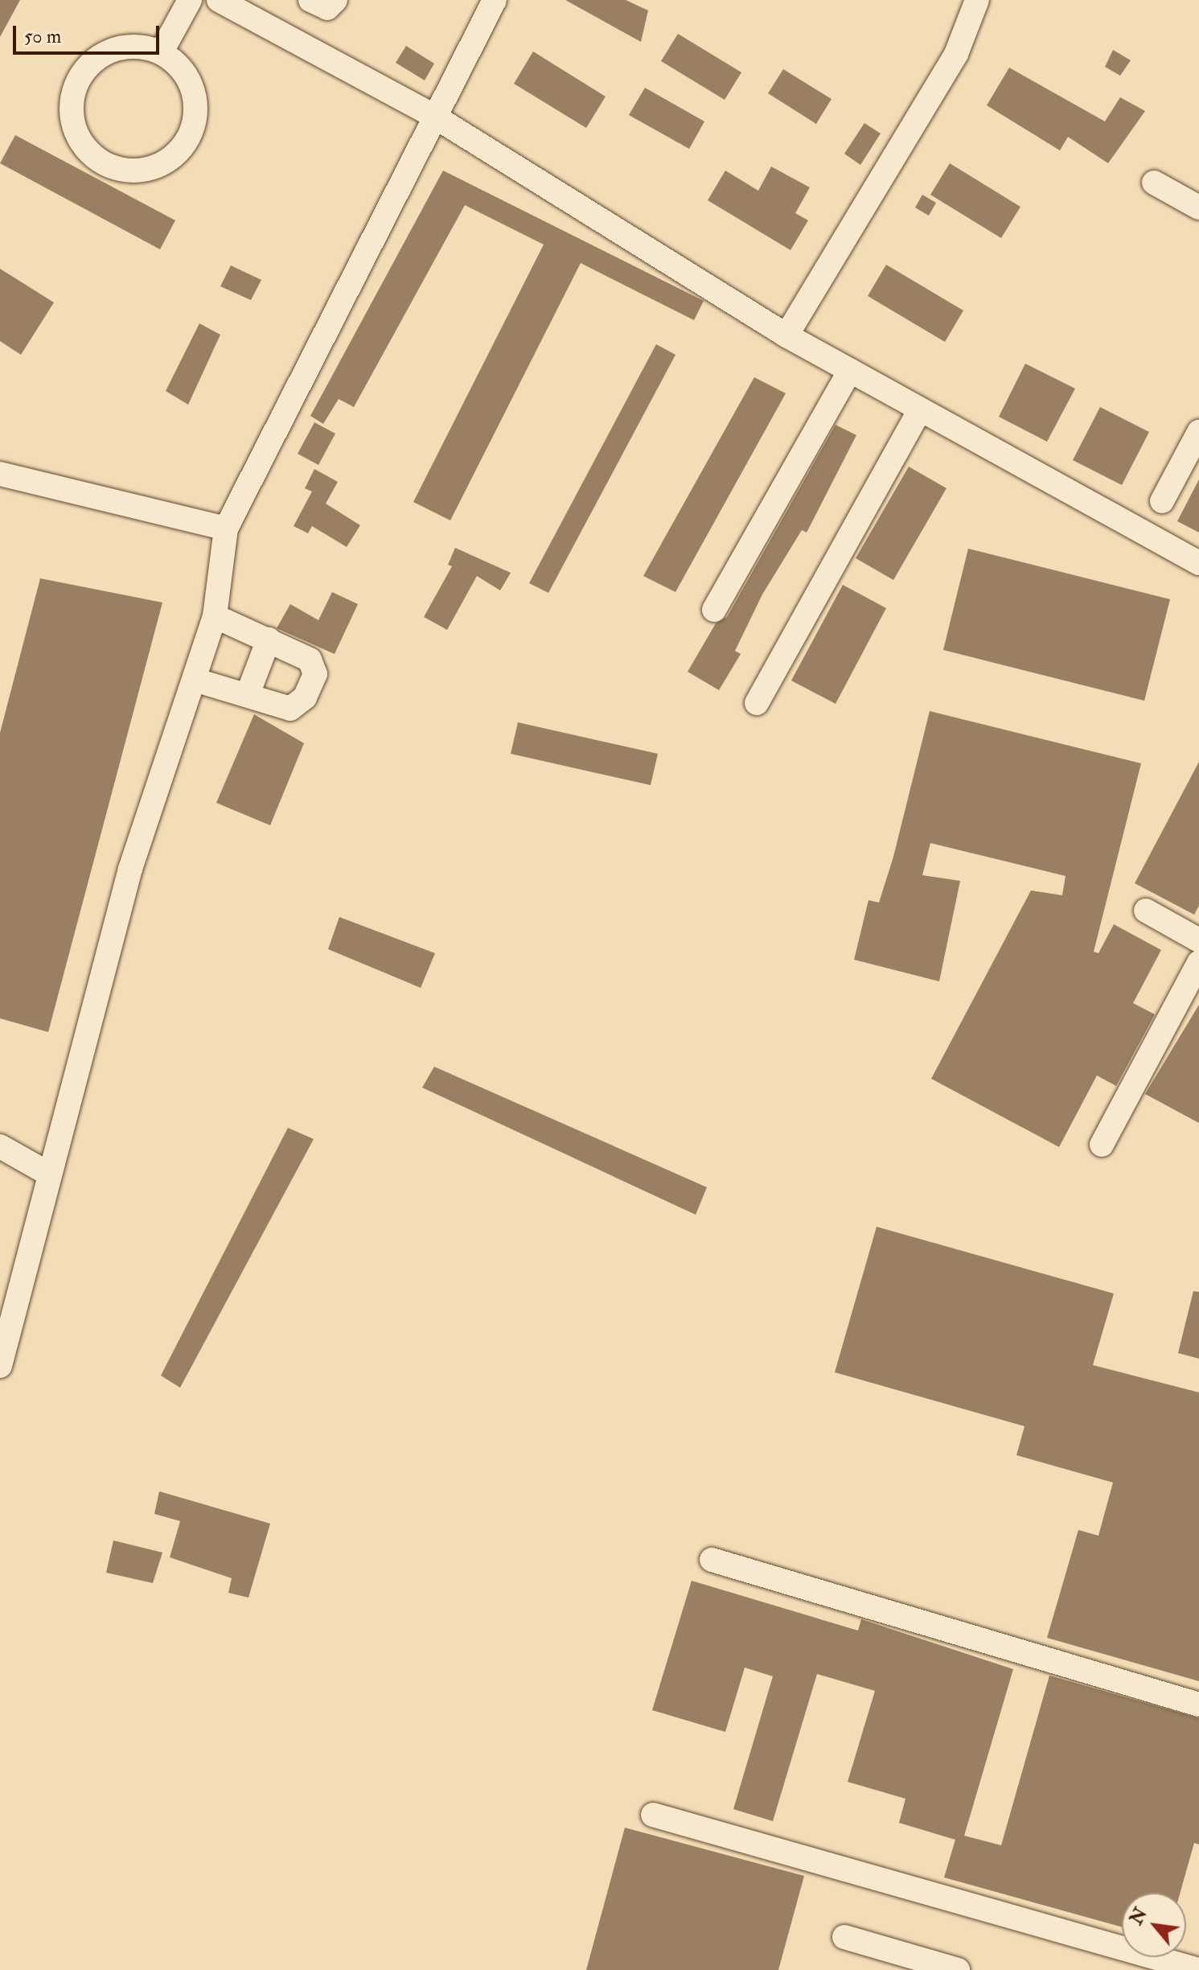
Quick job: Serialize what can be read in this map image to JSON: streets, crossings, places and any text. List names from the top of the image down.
{
  "scale_bar": "50 m",
  "north": "top left"
}
